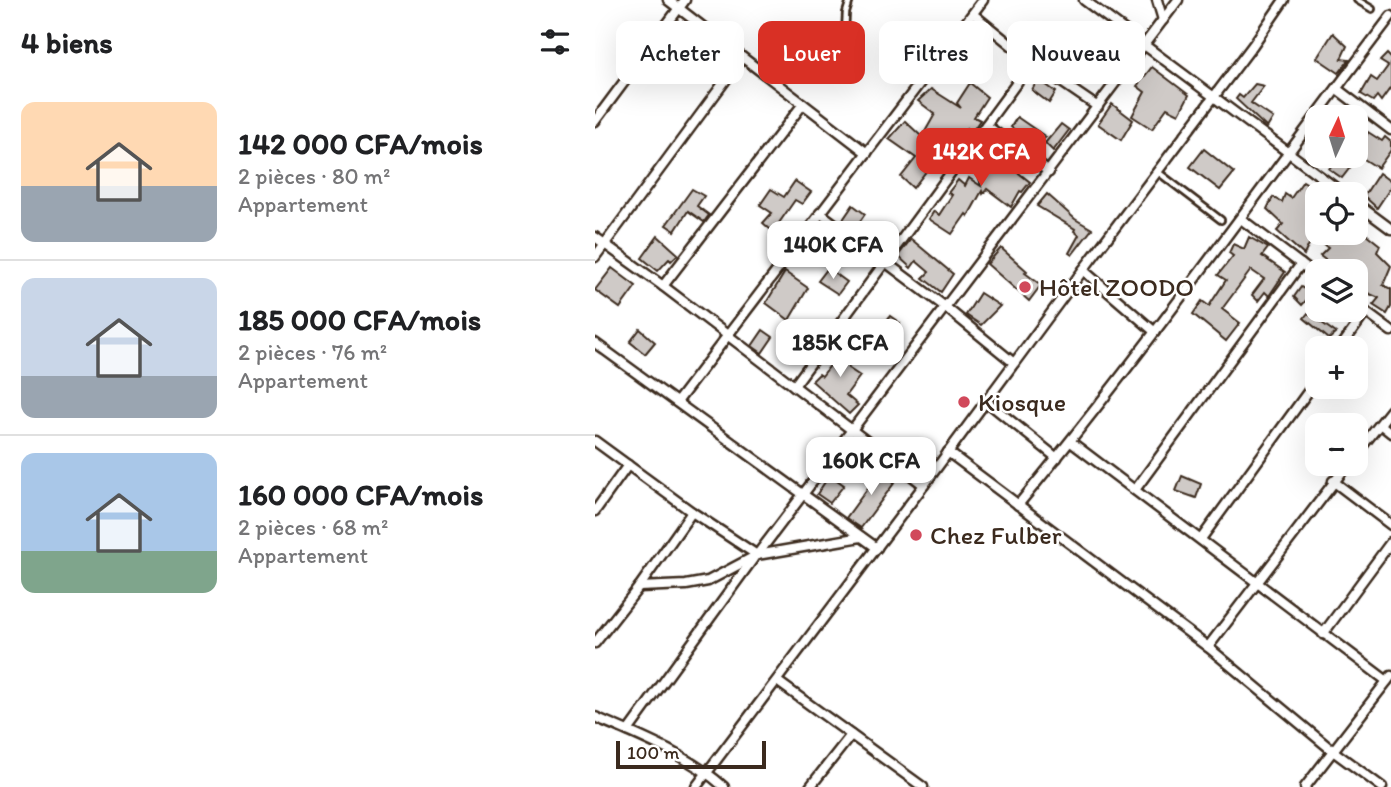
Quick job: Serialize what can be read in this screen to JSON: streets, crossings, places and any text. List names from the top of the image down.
{
  "places": ["Hôtel ZOODO", "Kiosque", "Chez Fulber"],
  "scale_bar": "100 m",
  "north": "top",
  "page": {
    "heading": "4 biens",
    "chip": [
      "Acheter",
      "Louer",
      "Filtres",
      "Nouveau"
    ],
    "list": [
      {
        "name": "142 000 CFA/mois",
        "note": "2 pièces · 80 m² · Appartement"
      },
      {
        "name": "185 000 CFA/mois",
        "note": "2 pièces · 76 m² · Appartement"
      },
      {
        "name": "160 000 CFA/mois",
        "note": "2 pièces · 68 m² · Appartement"
      }
    ],
    "map_buttons": ["+", "−"],
    "price": [
      "142K CFA",
      "140K CFA",
      "185K CFA",
      "160K CFA"
    ],
    "scale": "100 m"
  }
}
